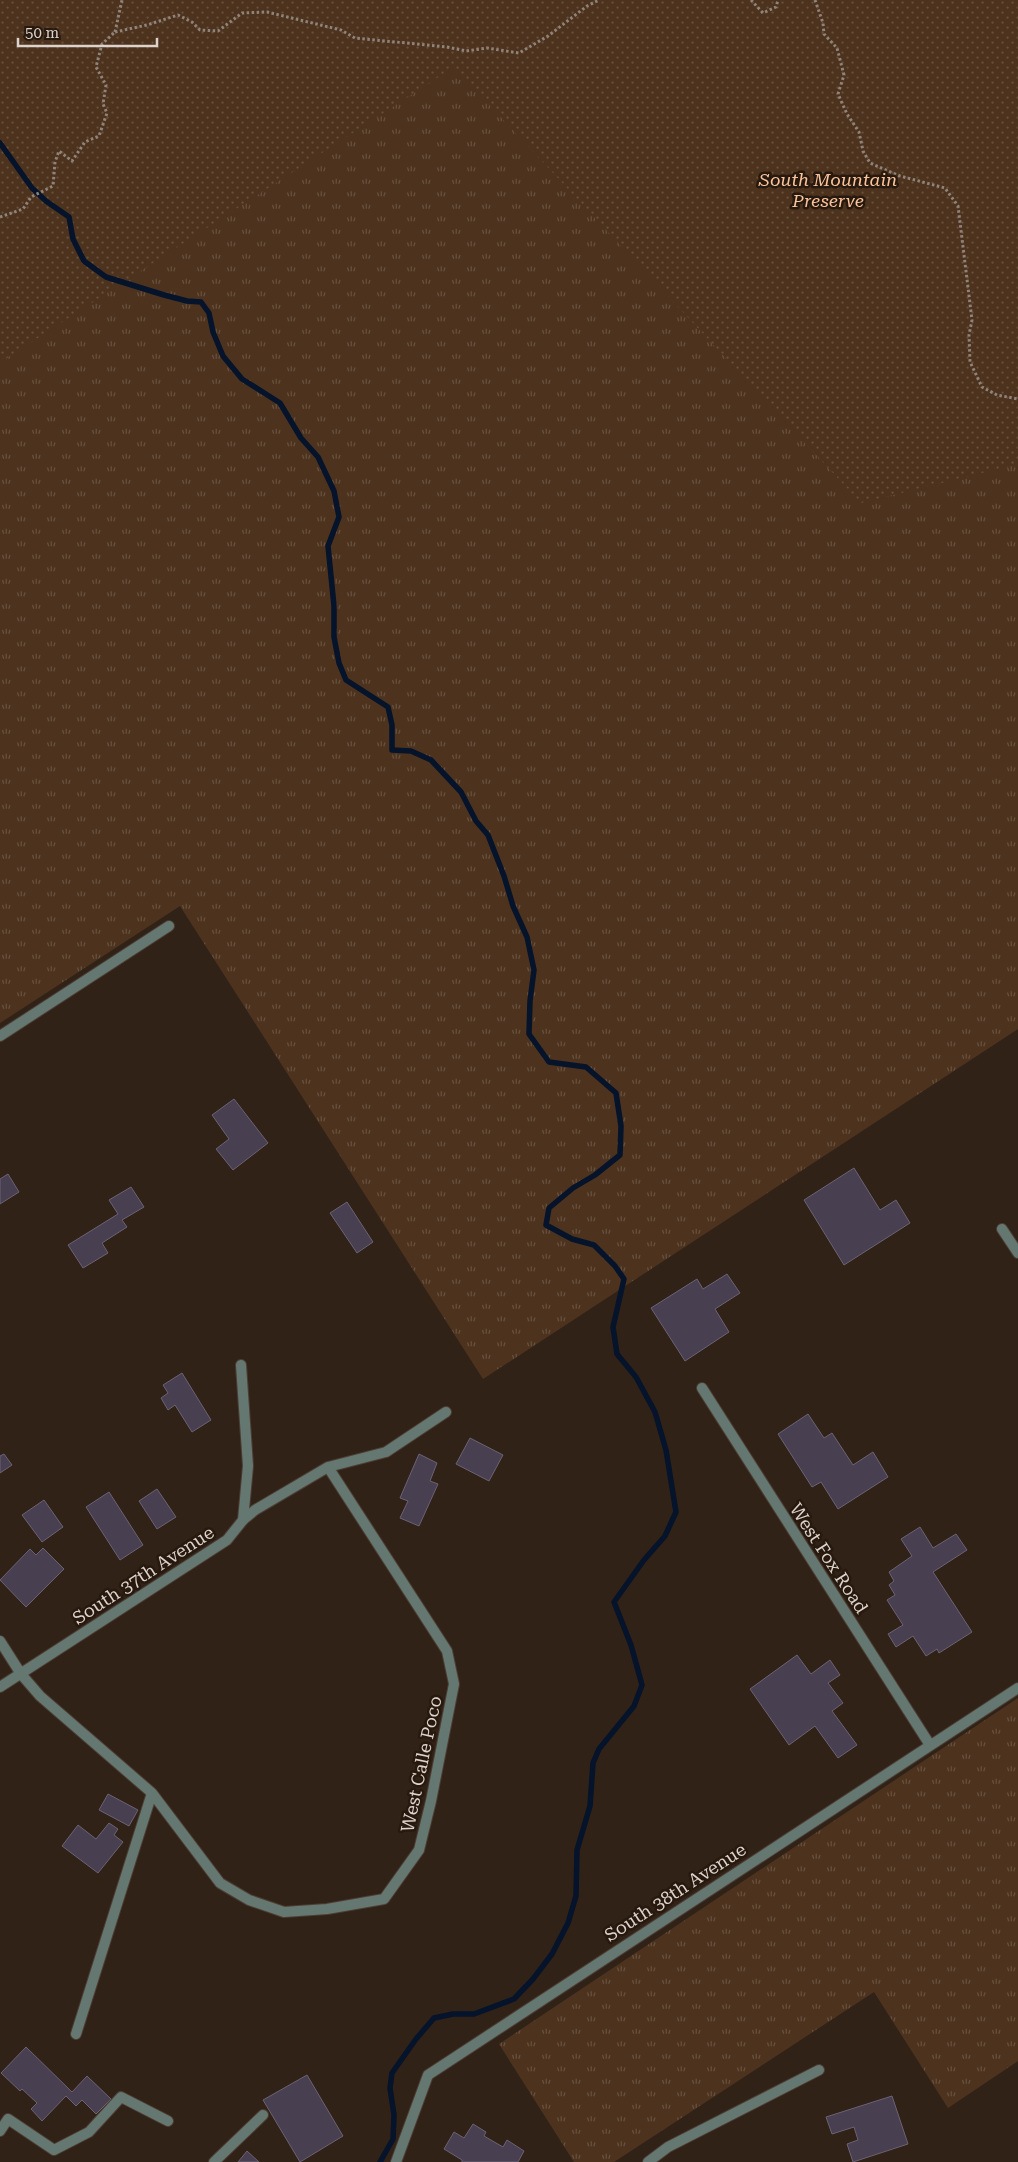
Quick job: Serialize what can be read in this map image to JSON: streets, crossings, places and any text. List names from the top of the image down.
{
  "streets": {
    "street": [
      "West Fox Road",
      "South 37th Avenue",
      "West Calle Poco",
      "South 38th Avenue"
    ]
  },
  "crossings": [
    ["West Fox Road", "South 38th Avenue"],
    ["South 37th Avenue", "West Calle Poco"]
  ],
  "parks": ["South Mountain Preserve"],
  "scale_bar": "50 m"
}
